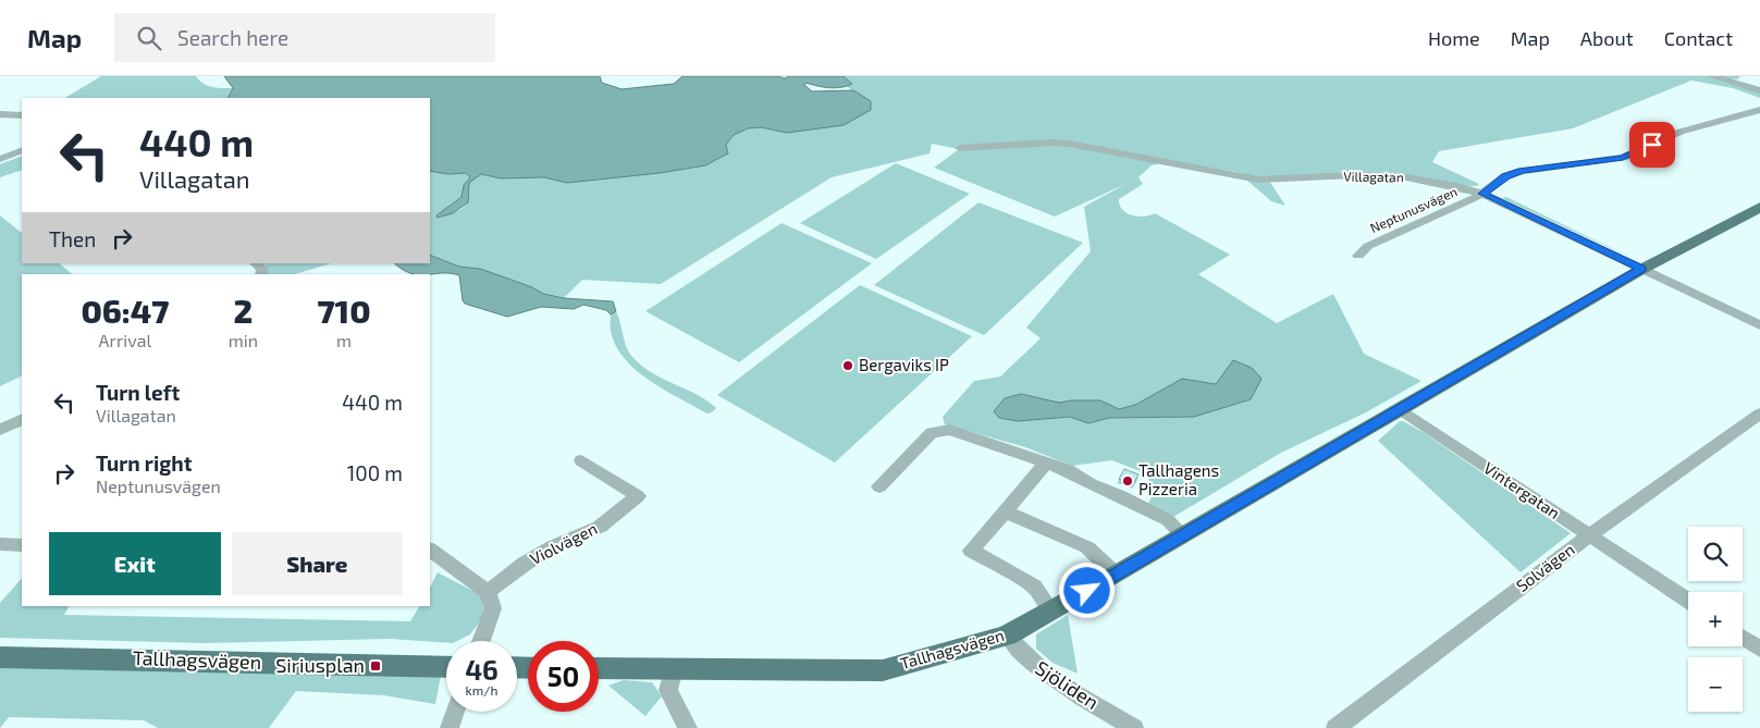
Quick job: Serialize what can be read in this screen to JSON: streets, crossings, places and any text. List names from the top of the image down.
{
  "streets": {
    "main road": ["Tallhagsvägen"],
    "street": [
      "Villagatan",
      "Neptunusvägen",
      "Vintergatan",
      "Violvägen",
      "Solvägen",
      "Sjöliden"
    ]
  },
  "crossings": [
    ["Villagatan", "Neptunusvägen"],
    ["Villagatan", "Tallhagsvägen"],
    ["Vintergatan", "Solvägen"],
    ["Vintergatan", "Tallhagsvägen"],
    ["Tallhagsvägen", "Sjöliden"]
  ],
  "places": {
    "other": ["Bergaviks IP", "Tallhagens Pizzeria"],
    "transit": ["Siriusplan"]
  },
  "page": {
    "header": "Map",
    "search": "Search here",
    "nav": [
      "Home",
      "Map",
      "About",
      "Contact"
    ],
    "turn": ["440 m", "Villagatan"],
    "then": "Then",
    "eta": [
      "06:47",
      "Arrival",
      "2",
      "min",
      "710",
      "m"
    ],
    "list": [
      {
        "name": "Turn left",
        "note": "Villagatan",
        "value": "440 m"
      },
      {
        "name": "Turn right",
        "note": "Neptunusvägen",
        "value": "100 m"
      }
    ],
    "buttons": ["Exit", "Share"],
    "map_buttons": ["+", "−"],
    "speed": "46 km/h",
    "limit": "50"
  }
}
